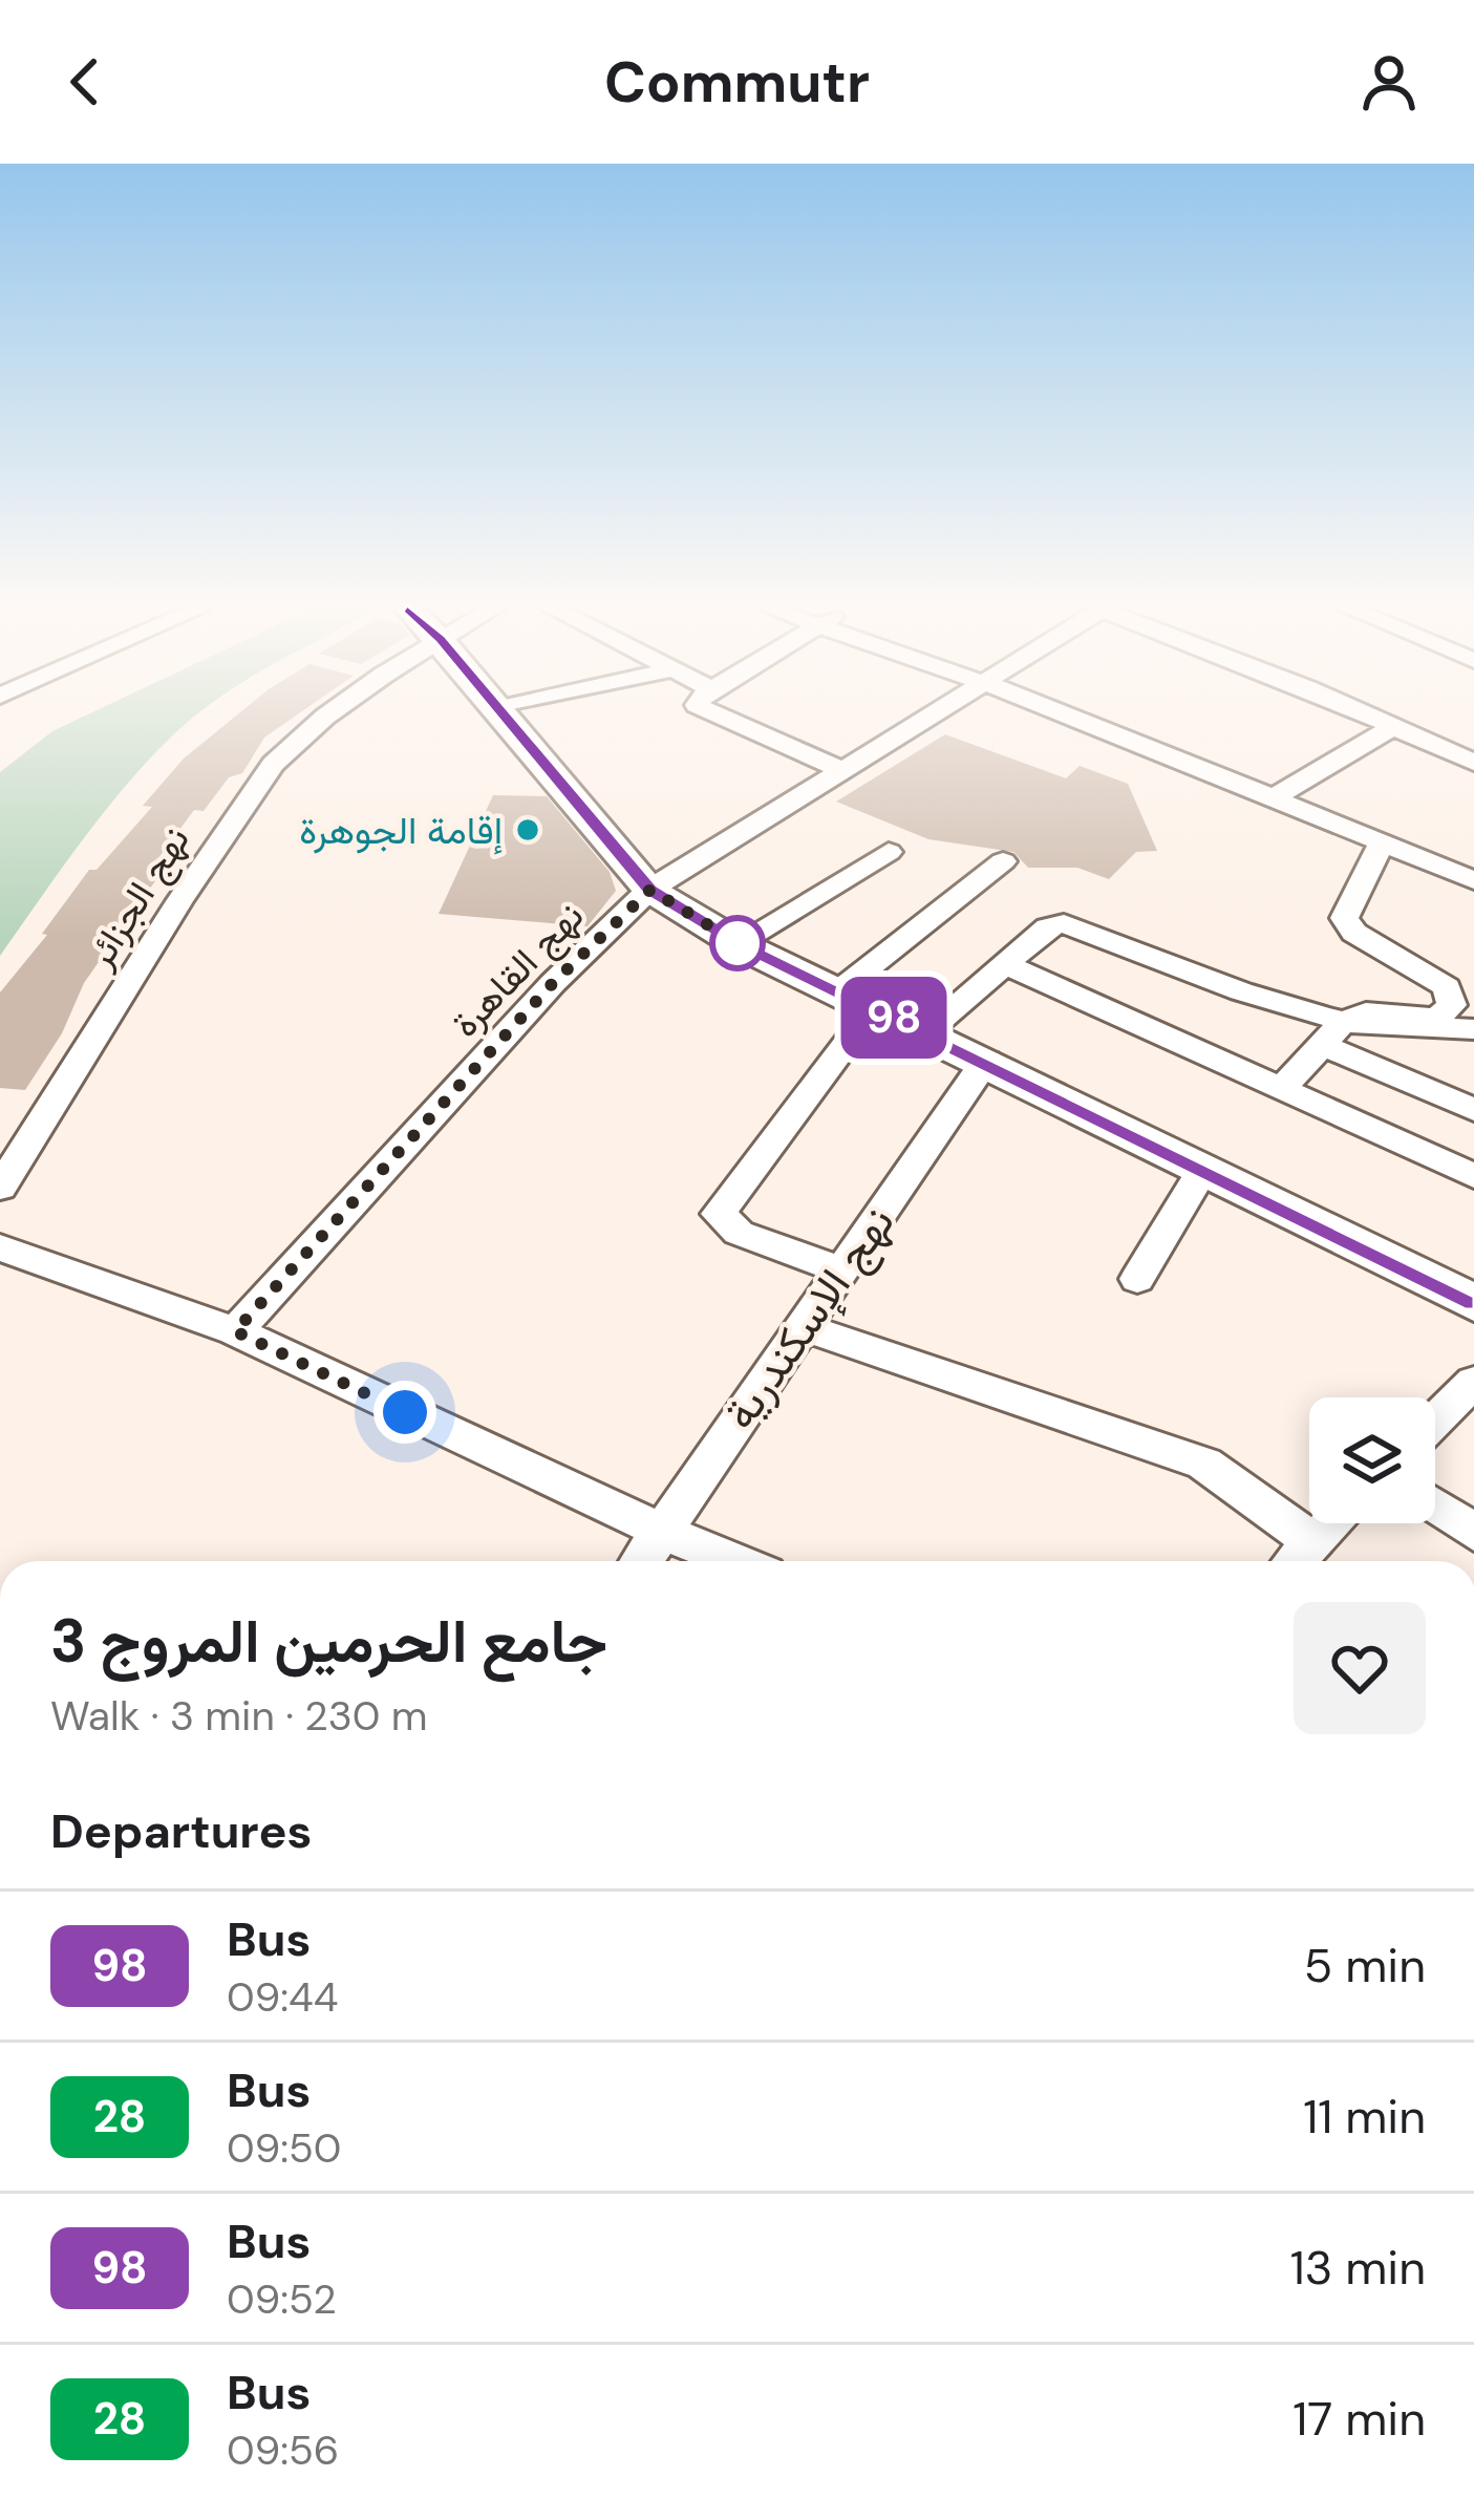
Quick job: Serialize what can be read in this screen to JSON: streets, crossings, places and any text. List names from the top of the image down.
{
  "streets": {
    "street": ["نهج الجزائر", "نهج القاهرة", "نهج الإسكندرية"]
  },
  "places": ["إقامة الجوهرة"],
  "lines": ["bus line 98"],
  "page": {
    "header": "Commutr",
    "on_map": "98",
    "heading": [
      ["جامع الحرمين المروج 3", "Walk · 3 min · 230 m"],
      "Departures"
    ],
    "list": [
      {
        "mark": "98",
        "name": "Bus",
        "note": "09:44",
        "value": "5 min"
      },
      {
        "mark": "28",
        "name": "Bus",
        "note": "09:50",
        "value": "11 min"
      },
      {
        "mark": "98",
        "name": "Bus",
        "note": "09:52",
        "value": "13 min"
      },
      {
        "mark": "28",
        "name": "Bus",
        "note": "09:56",
        "value": "17 min"
      }
    ]
  }
}
